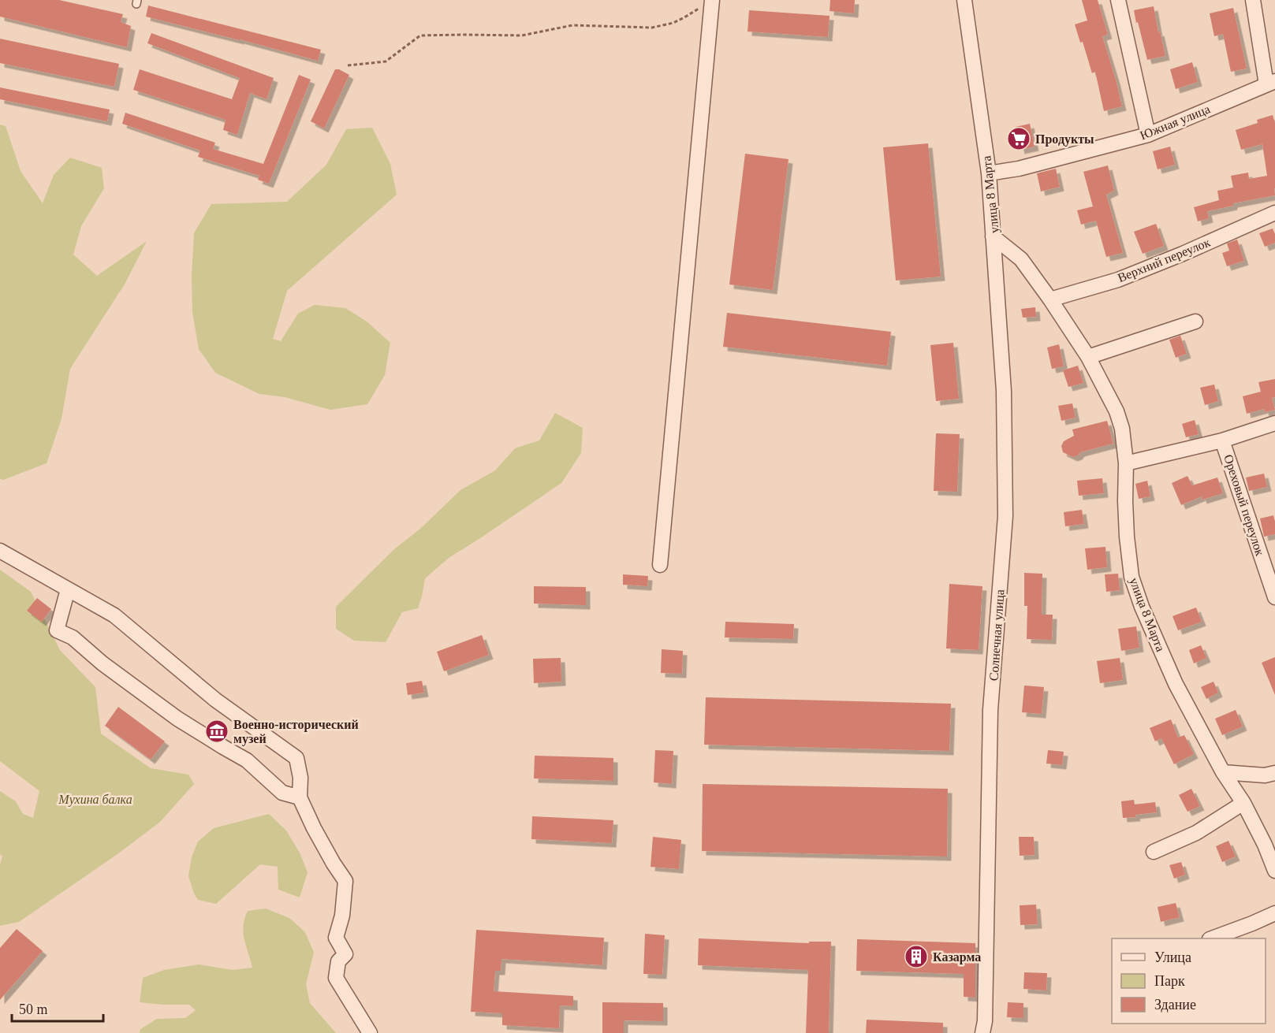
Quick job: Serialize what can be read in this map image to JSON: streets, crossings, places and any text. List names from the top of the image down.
{
  "streets": {
    "street": [
      "Южная улица",
      "улица 8 Марта",
      "Верхний переулок",
      "Ореховый переулок",
      "Солнечная улица"
    ]
  },
  "crossings": [
    ["Южная улица", "улица 8 Марта"],
    ["улица 8 Марта", "Верхний переулок"],
    ["улица 8 Марта", "Ореховый переулок"],
    ["улица 8 Марта", "Солнечная улица"]
  ],
  "parks": ["Мухина балка"],
  "places": {
    "supermarket": ["Продукты"],
    "museum": ["Военно-исторический музей"],
    "building": ["Казарма"]
  },
  "legend": ["Улица", "Парк", "Здание"],
  "scale_bar": "50 m"
}
